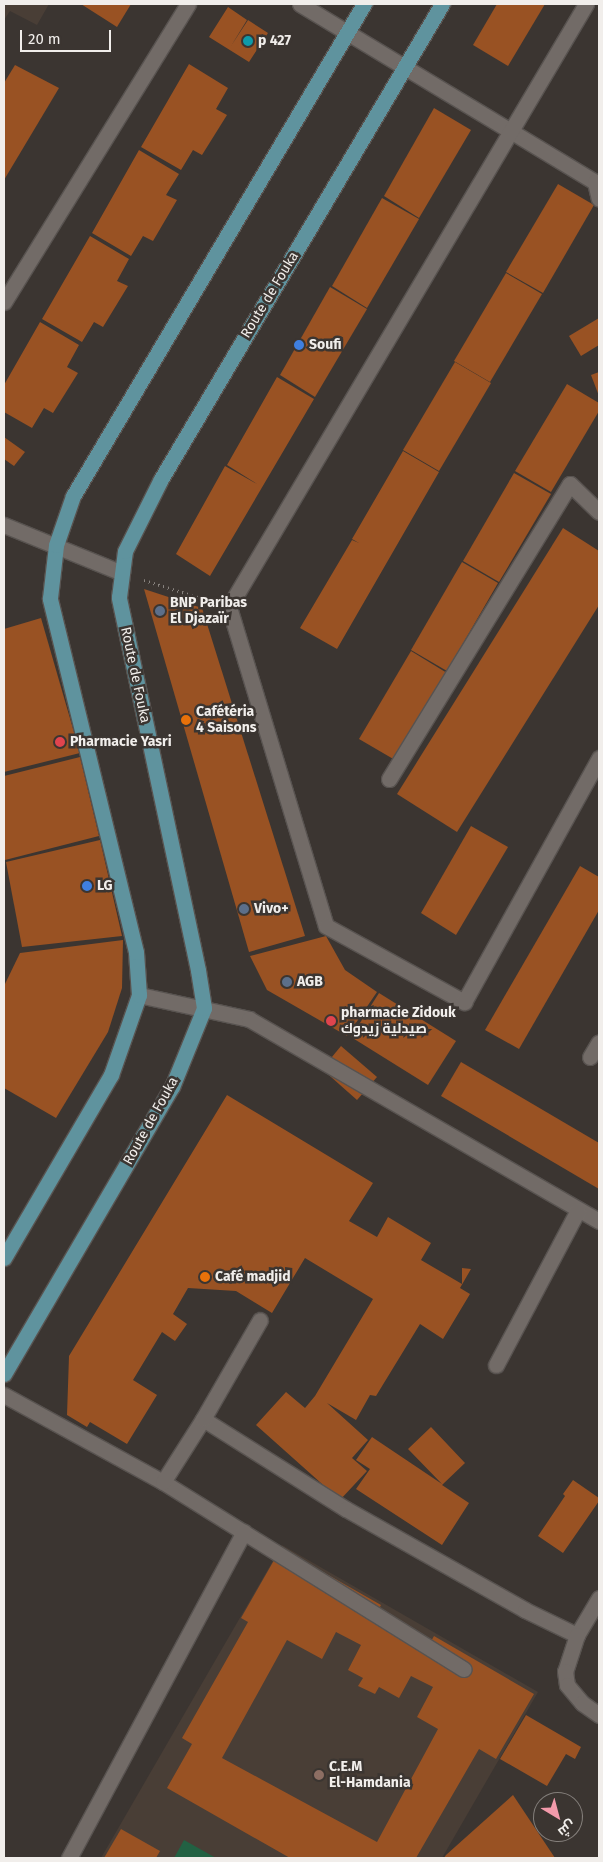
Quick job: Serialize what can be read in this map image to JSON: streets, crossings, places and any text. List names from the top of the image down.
{
  "streets": {
    "main road": ["Route de Fouka"]
  },
  "places": [
    "p 427",
    "Soufi",
    "BNP Paribas El Djazaïr",
    "Cafétéria 4 Saisons",
    "Pharmacie Yasri",
    "LG",
    "Vivo+",
    "AGB",
    "pharmacie Zidouk صيدلية زيدوك",
    "Café madjid",
    "C.E.M El-Hamdania"
  ],
  "scale_bar": "20 m",
  "north": "bottom right"
}
